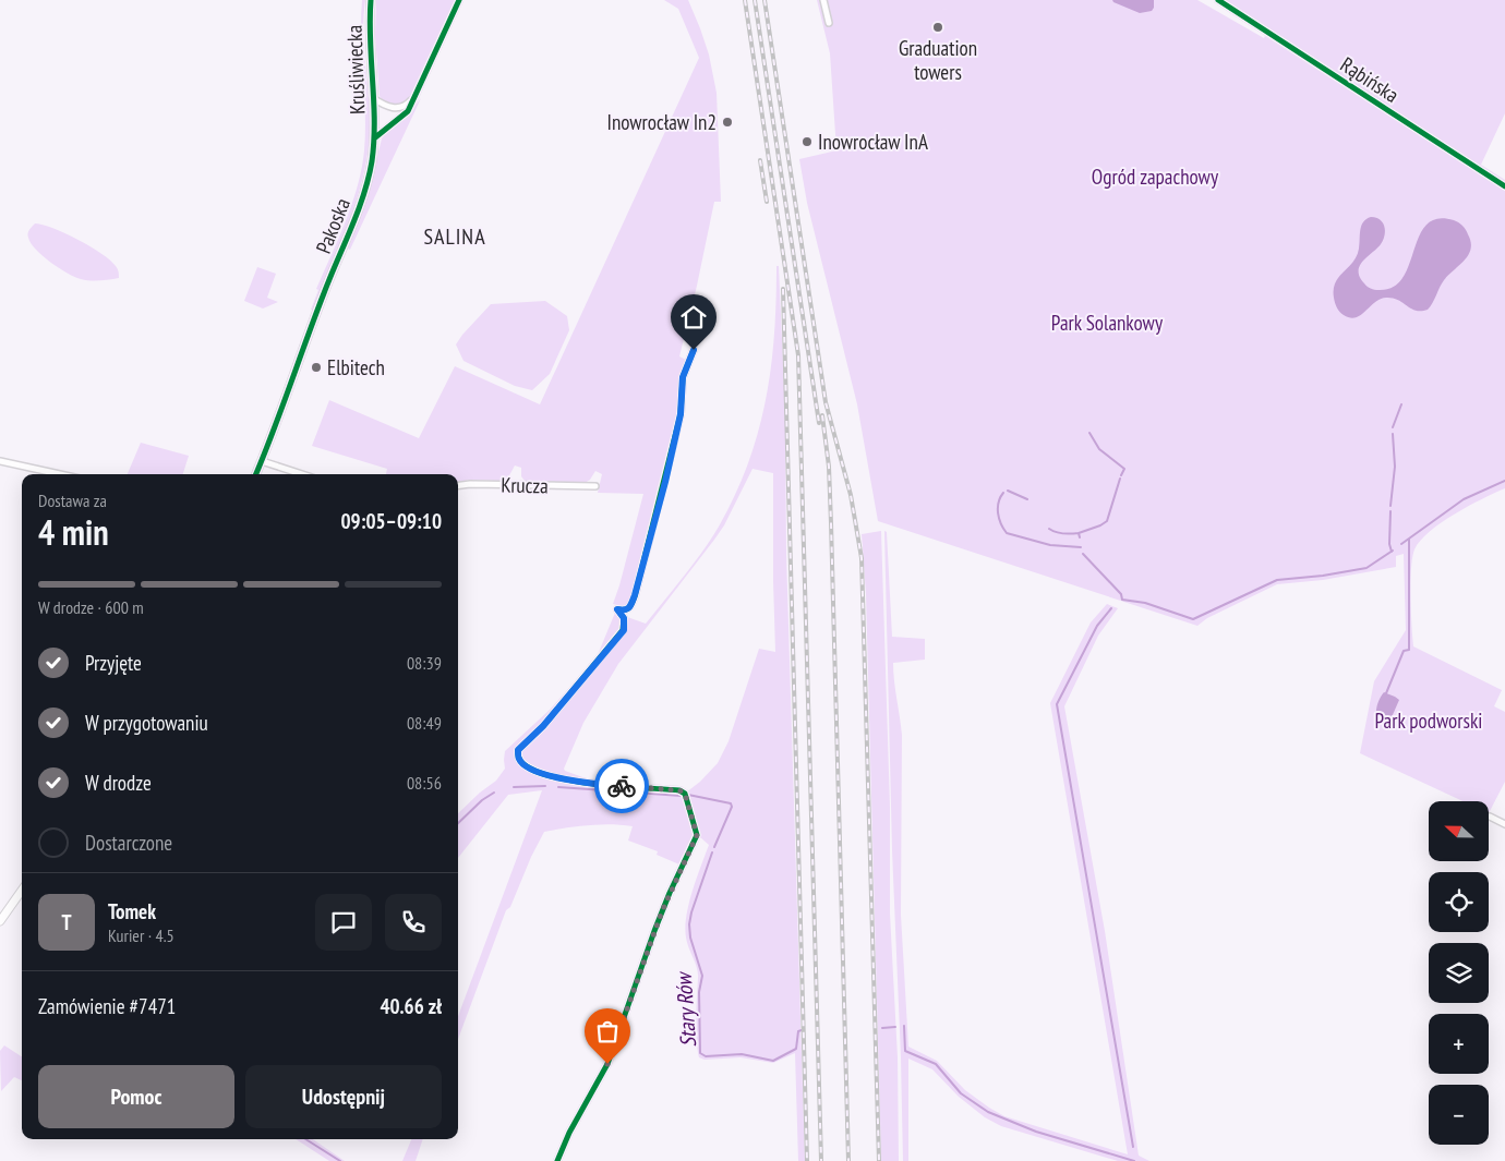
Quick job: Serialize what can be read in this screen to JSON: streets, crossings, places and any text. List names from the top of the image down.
{
  "streets": {
    "main road": ["Kruśliwiecka", "Pakoska"],
    "street": ["Rąbińska", "Krucza"]
  },
  "crossings": [
    ["Kruśliwiecka", "Pakoska"]
  ],
  "districts": ["SALINA"],
  "water": ["Stary Rów"],
  "parks": ["Ogród zapachowy", "Park Solankowy", "Park podworski"],
  "places": [
    "Graduation towers",
    "Inowrocław In2",
    "Inowrocław InA",
    "Elbitech"
  ],
  "north": "left",
  "page": {
    "heading": ["4 min", "Dostawa za", "09:05–09:10"],
    "panel": [
      "Tomek",
      "Kurier · 4.5",
      "Zamówienie #7471",
      "40.66 zł"
    ],
    "bar": "W drodze · 600 m",
    "list": [
      ["Przyjęte", "08:39"],
      ["W przygotowaniu", "08:49"],
      ["W drodze", "08:56"],
      "Dostarczone"
    ],
    "map_buttons": ["+", "−"],
    "round": "T",
    "buttons": ["Pomoc", "Udostępnij"]
  }
}
